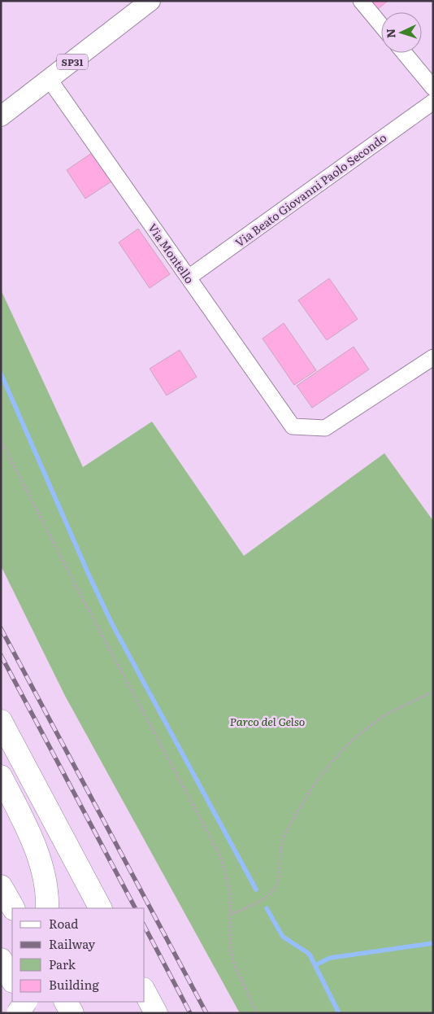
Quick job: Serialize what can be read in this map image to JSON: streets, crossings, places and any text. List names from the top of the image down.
{
  "streets": {
    "main road": ["SP31"],
    "street": ["Via Beato Giovanni Paolo Secondo", "Via Montello"]
  },
  "crossings": [
    ["SP31", "Via Montello"],
    ["Via Beato Giovanni Paolo Secondo", "Via Montello"]
  ],
  "parks": ["Parco del Gelso"],
  "legend": [
    "Road",
    "Railway",
    "Park",
    "Building"
  ],
  "north": "left"
}
